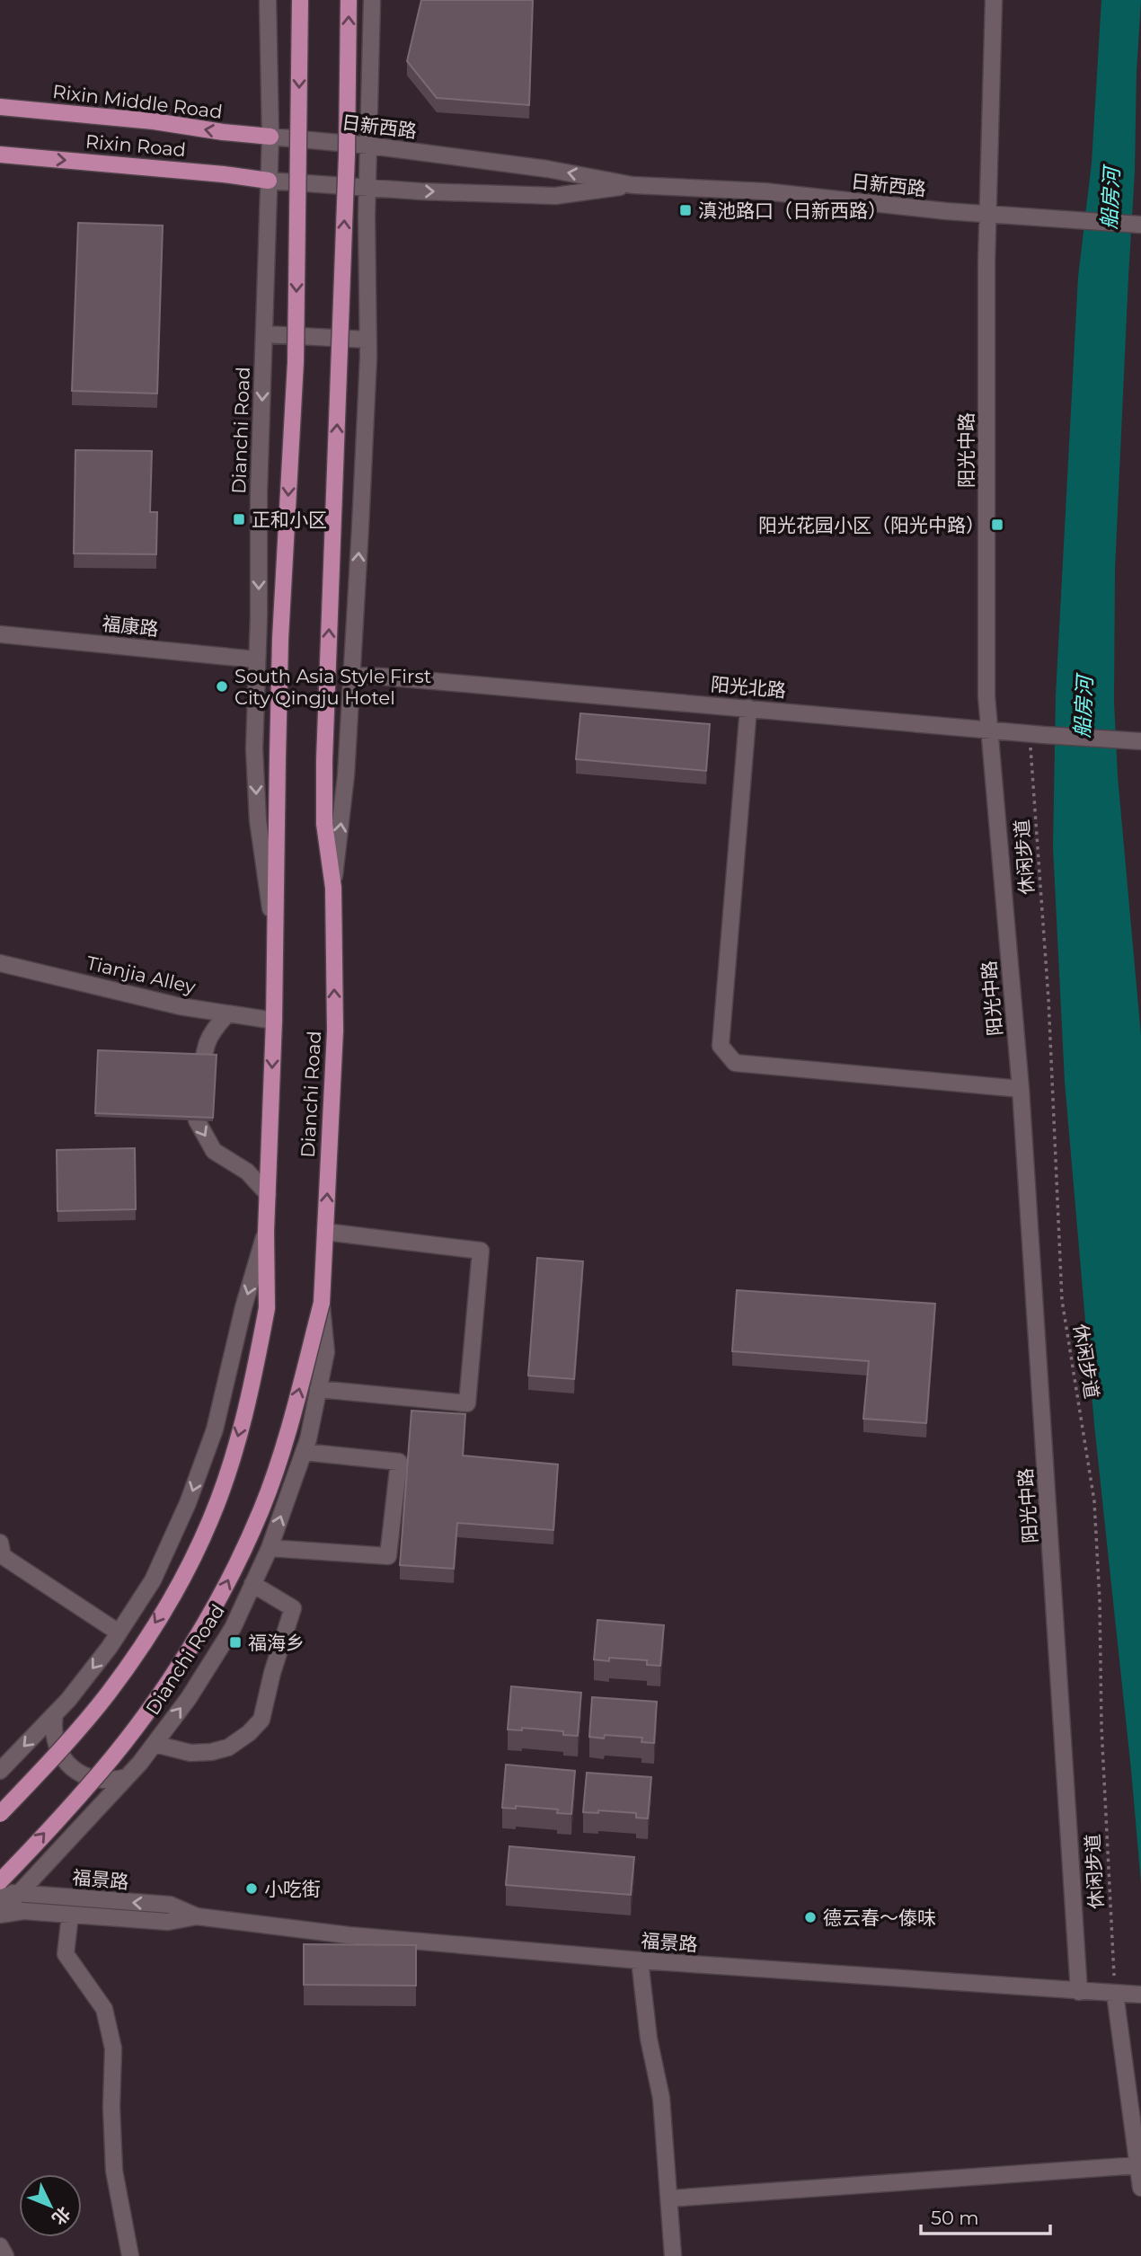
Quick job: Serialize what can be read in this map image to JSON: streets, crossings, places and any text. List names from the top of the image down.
{
  "streets": {
    "main road": ["Rixin Middle Road", "Rixin Road", "Dianchi Road"],
    "street": [
      "日新西路",
      "阳光中路",
      "福康路",
      "阳光北路",
      "Tianjia Alley",
      "福景路"
    ],
    "path": ["休闲步道"]
  },
  "crossings": [
    ["Rixin Middle Road", "日新西路"],
    ["Rixin Middle Road", "Dianchi Road"],
    ["日新西路", "Rixin Road"],
    ["日新西路", "Dianchi Road"],
    ["日新西路", "阳光中路"],
    ["Rixin Road", "Dianchi Road"],
    ["Dianchi Road", "福康路"],
    ["Dianchi Road", "阳光北路"],
    ["Dianchi Road", "Tianjia Alley"],
    ["Dianchi Road", "福景路"],
    ["阳光中路", "阳光北路"],
    ["阳光中路", "福景路"],
    ["阳光北路", "休闲步道"],
    ["休闲步道", "福景路"]
  ],
  "one_way": ["Rixin Middle Road", "Rixin Road"],
  "water": ["船房河"],
  "places": {
    "transit": [
      "滇池路口（日新西路）",
      "正和小区",
      "阳光花园小区（阳光中路）",
      "福海乡"
    ],
    "other": ["South Asia Style First City Qingju Hotel", "小吃街", "德云春～傣味"]
  },
  "scale_bar": "50 m",
  "north": "bottom right"
}
